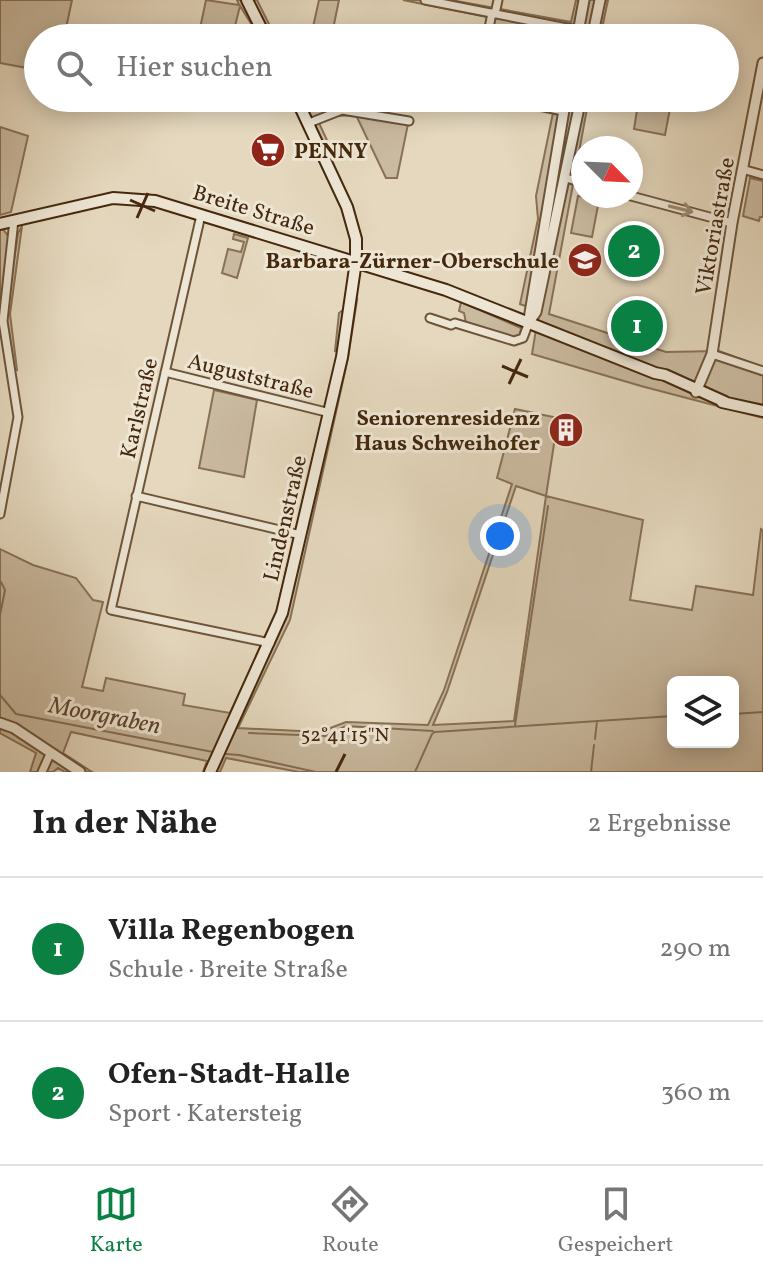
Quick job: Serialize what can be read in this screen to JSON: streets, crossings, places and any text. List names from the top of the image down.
{
  "streets": {
    "main road": ["Breite Straße", "Lindenstraße"],
    "street": ["Viktoriastraße", "Auguststraße", "Karlstraße"]
  },
  "crossings": [
    ["Breite Straße", "Viktoriastraße"],
    ["Breite Straße", "Karlstraße"],
    ["Breite Straße", "Lindenstraße"],
    ["Auguststraße", "Karlstraße"],
    ["Auguststraße", "Lindenstraße"],
    ["Karlstraße", "Lindenstraße"]
  ],
  "water": ["Moorgraben"],
  "places": {
    "supermarket": ["PENNY"],
    "school or university": ["Barbara-Zürner-Oberschule"],
    "building": ["Seniorenresidenz Haus Schweihofer"]
  },
  "north": "bottom right",
  "page": {
    "search": "Hier suchen",
    "pins": ["2", "1"],
    "heading": ["In der Nähe", "2 Ergebnisse"],
    "list": [
      {
        "mark": "1",
        "name": "Villa Regenbogen",
        "note": "Schule · Breite Straße",
        "value": "290 m"
      },
      {
        "mark": "2",
        "name": "Ofen-Stadt-Halle",
        "note": "Sport · Katersteig",
        "value": "360 m"
      }
    ],
    "nav": ["Karte", "Route", "Gespeichert"]
  },
  "coordinates": ["52°41'15\"N"]
}
